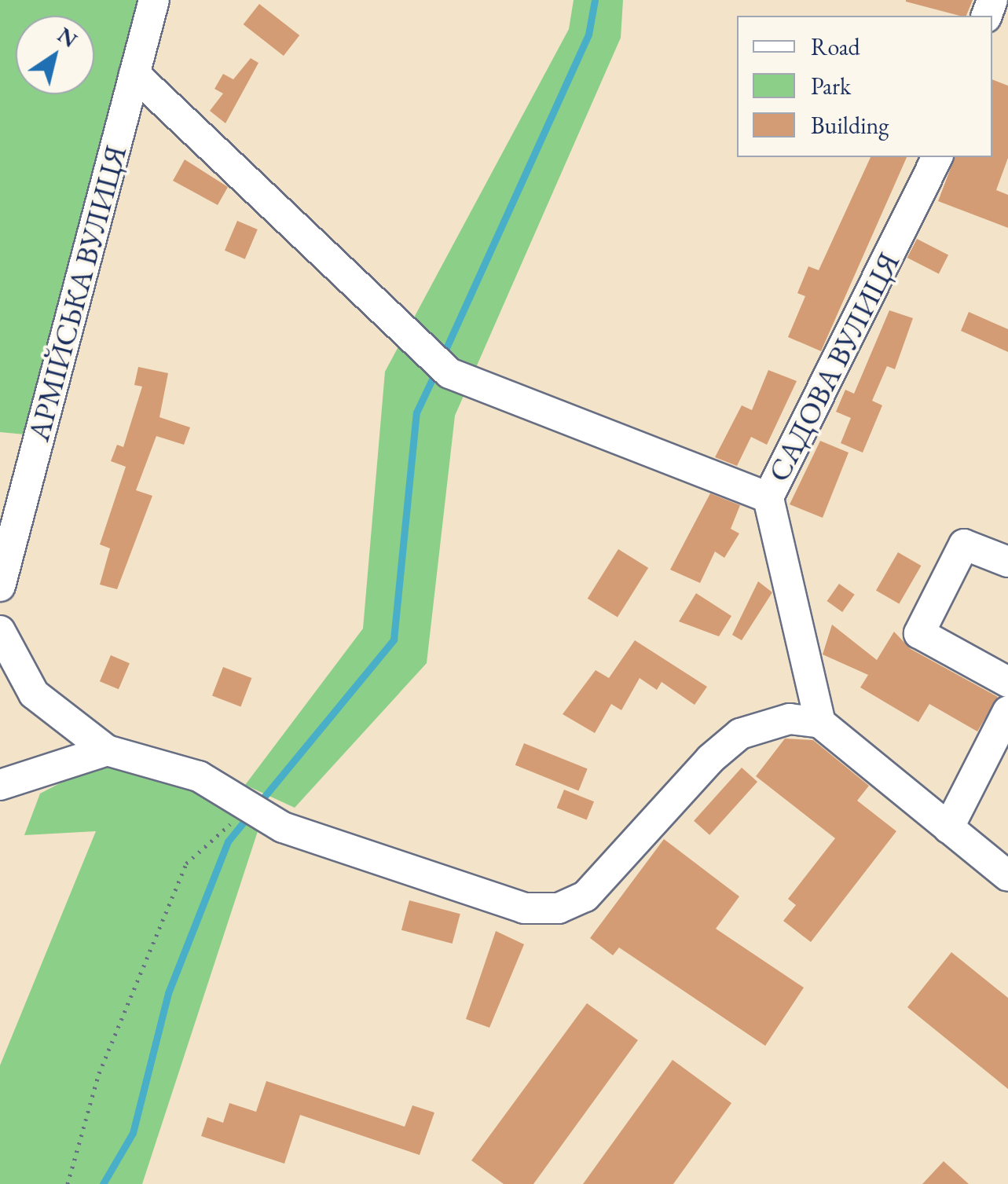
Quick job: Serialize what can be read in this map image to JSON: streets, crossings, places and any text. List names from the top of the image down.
{
  "streets": {
    "street": ["АРМІЙСЬКА ВУЛИЦЯ", "САДОВА ВУЛИЦЯ"]
  },
  "legend": ["Road", "Park", "Building"],
  "north": "top right"
}
